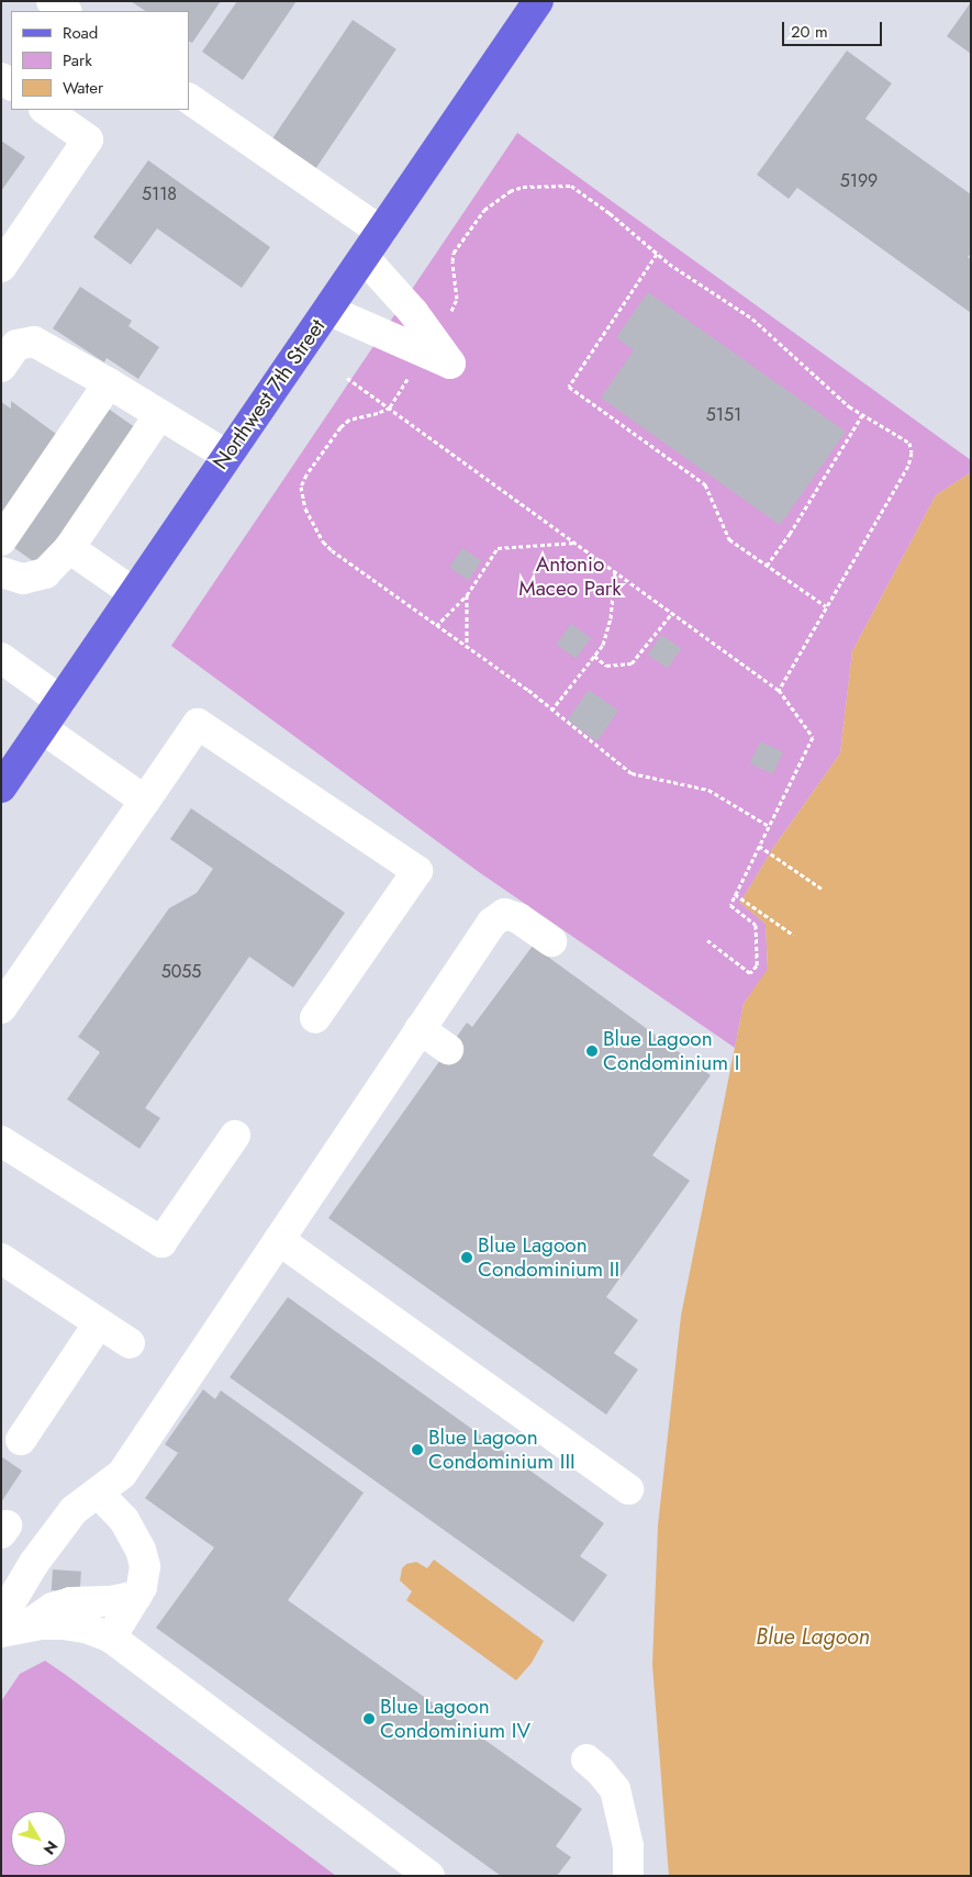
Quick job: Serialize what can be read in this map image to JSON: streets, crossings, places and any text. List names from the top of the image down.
{
  "streets": {
    "main road": ["Northwest 7th Street"]
  },
  "water": ["Blue Lagoon"],
  "parks": ["Antonio Maceo Park"],
  "places": [
    "Blue Lagoon Condominium I",
    "Blue Lagoon Condominium II",
    "Blue Lagoon Condominium III",
    "Blue Lagoon Condominium IV"
  ],
  "house_numbers": [
    "5199",
    "5118",
    "5151",
    "5055"
  ],
  "legend": ["Road", "Park", "Water"],
  "scale_bar": "20 m",
  "north": "bottom right"
}
